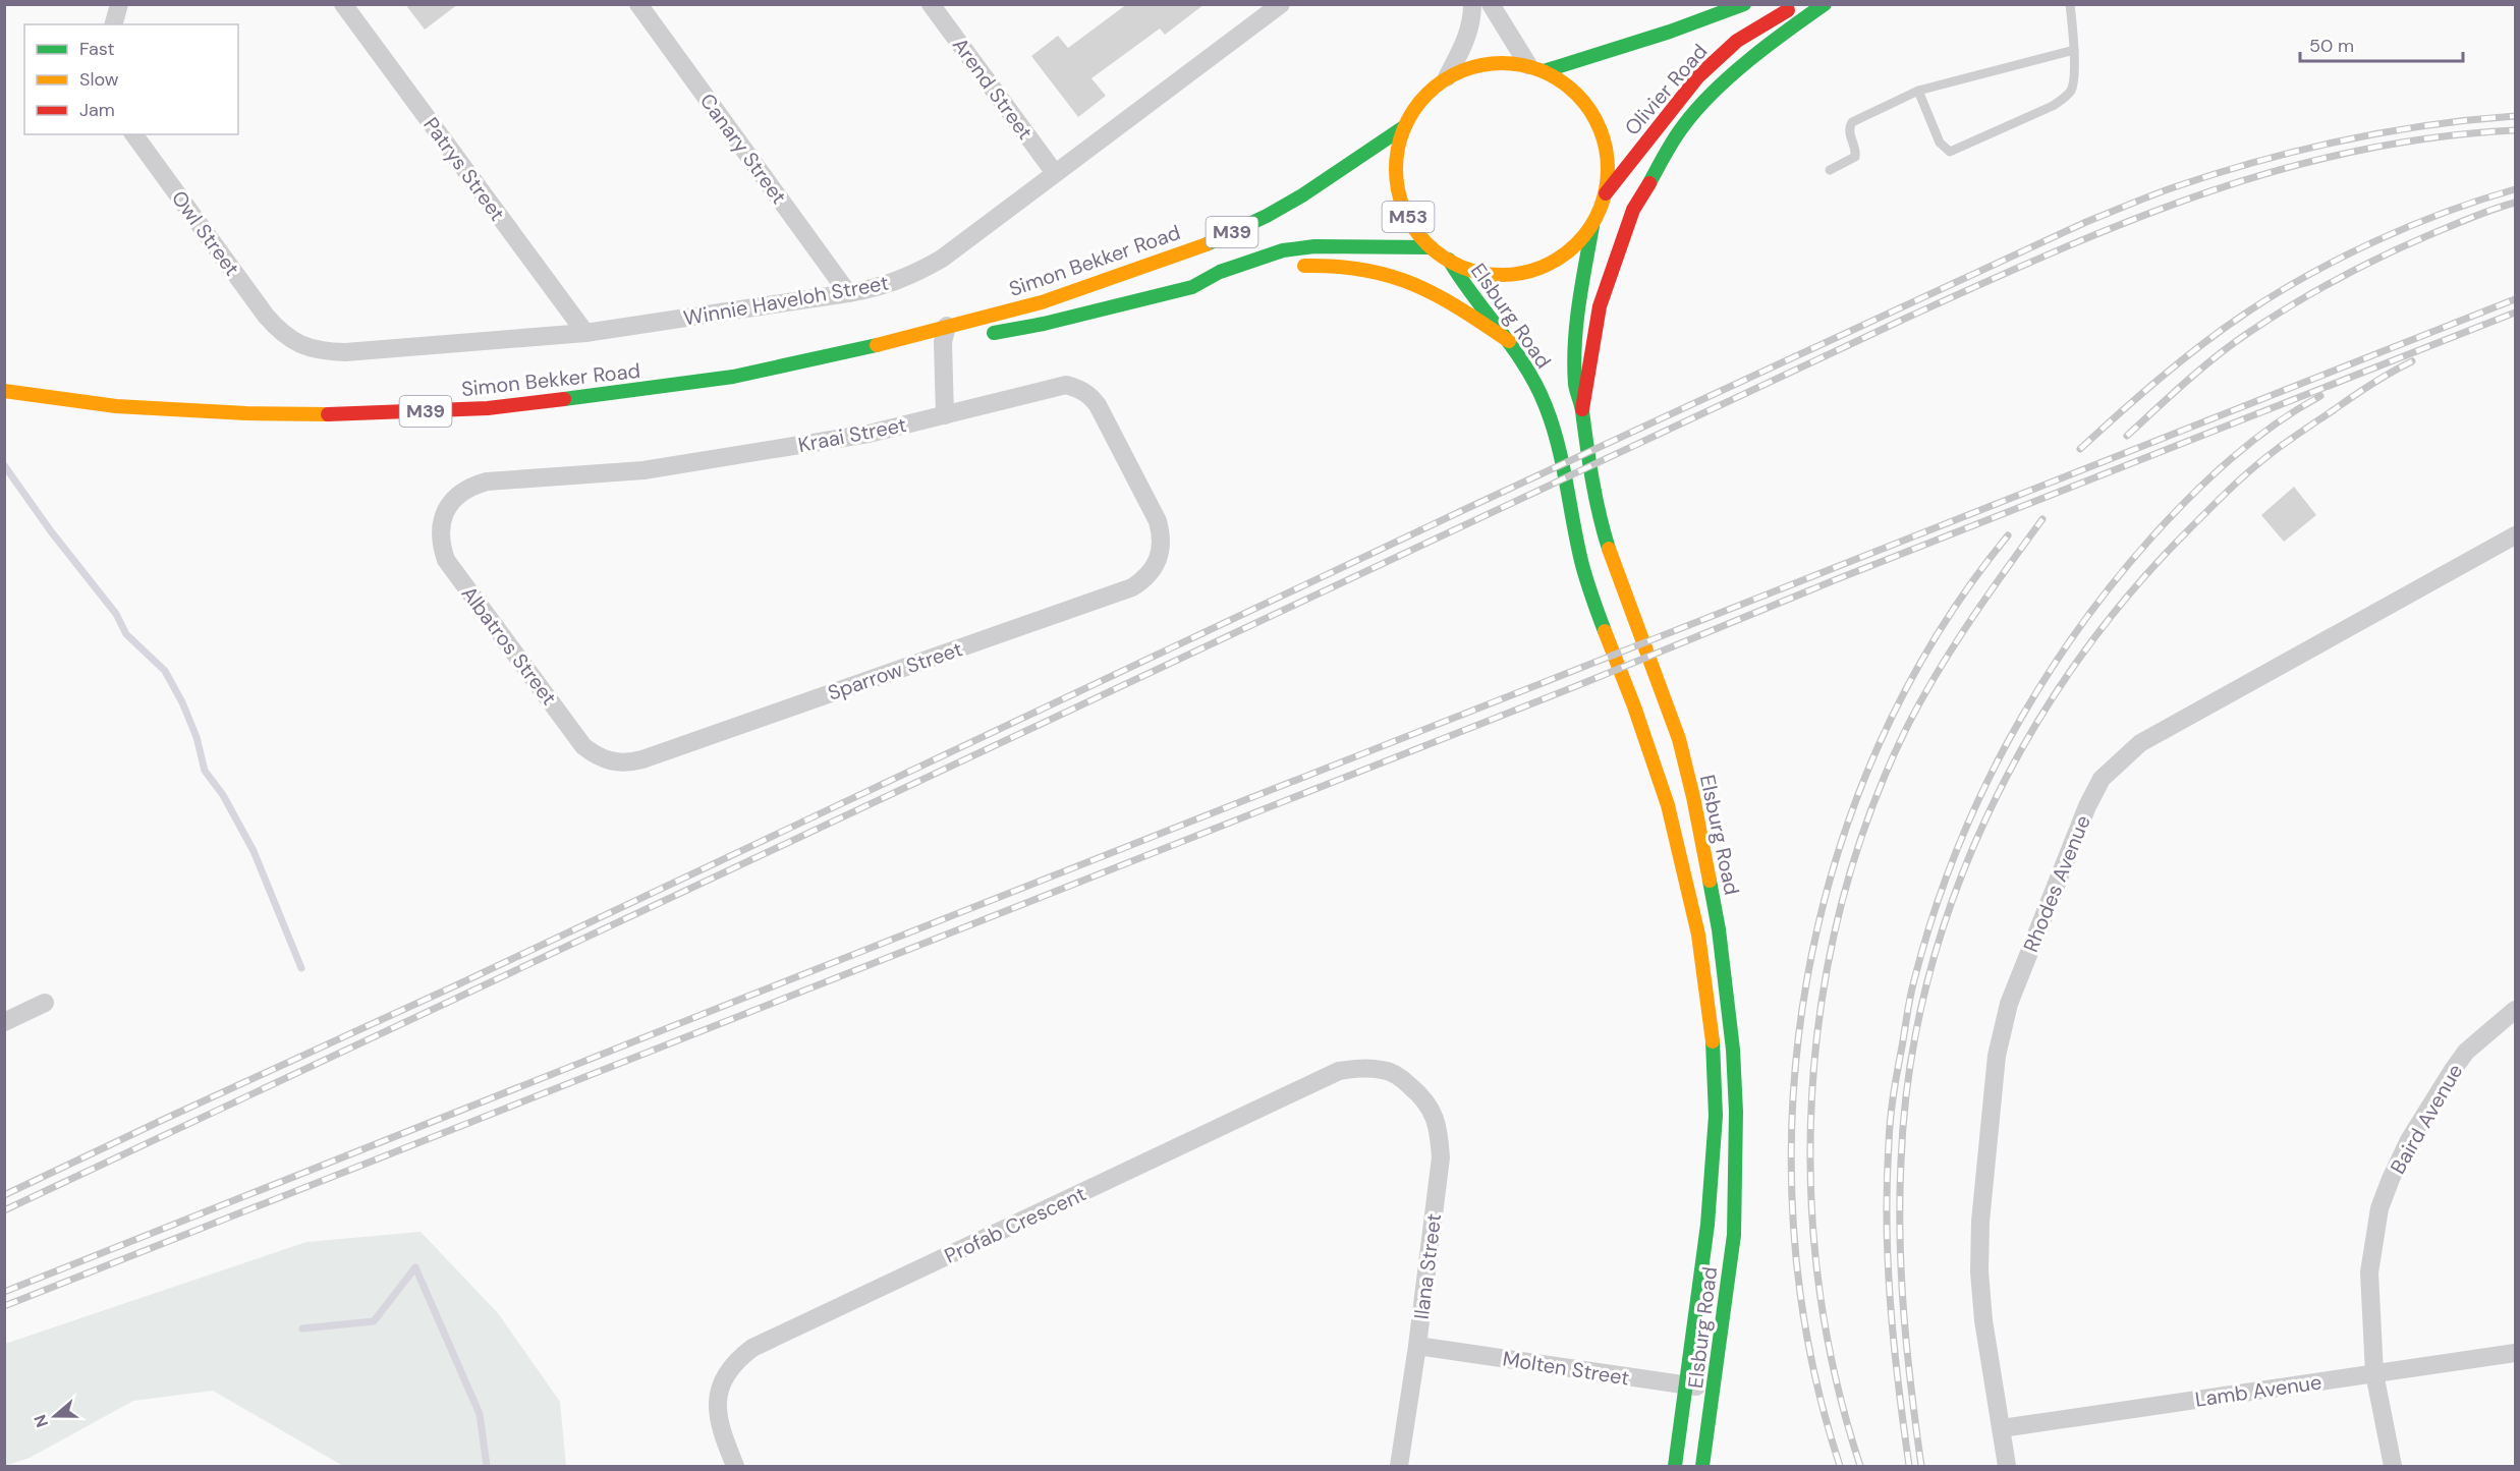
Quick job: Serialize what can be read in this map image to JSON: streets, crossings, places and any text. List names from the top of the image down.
{
  "streets": {
    "main road": [
      "Olivier Road",
      "M53",
      "M39",
      "Simon Bekker Road",
      "Elsburg Road"
    ],
    "street": [
      "Arend Street",
      "Canary Street",
      "Patrys Street",
      "Owl Street",
      "Winnie Haveloh Street",
      "Kraai Street",
      "Albatros Street",
      "Sparrow Street",
      "Rhodes Avenue",
      "Baird Avenue",
      "Profab Crescent",
      "Ilana Street",
      "Molten Street",
      "Lamb Avenue"
    ]
  },
  "crossings": [
    ["Arend Street", "Winnie Haveloh Street"],
    ["Olivier Road", "M53"],
    ["Olivier Road", "Simon Bekker Road"],
    ["Olivier Road", "Elsburg Road"],
    ["Canary Street", "Winnie Haveloh Street"],
    ["Patrys Street", "Winnie Haveloh Street"],
    ["M53", "Simon Bekker Road"],
    ["M53", "Elsburg Road"],
    ["Owl Street", "Winnie Haveloh Street"],
    ["Simon Bekker Road", "Elsburg Road"],
    ["Elsburg Road", "Molten Street"],
    ["Kraai Street", "Albatros Street"],
    ["Kraai Street", "Sparrow Street"],
    ["Albatros Street", "Sparrow Street"],
    ["Rhodes Avenue", "Lamb Avenue"],
    ["Baird Avenue", "Lamb Avenue"],
    ["Profab Crescent", "Ilana Street"],
    ["Ilana Street", "Molten Street"]
  ],
  "legend": ["Fast", "Slow", "Jam"],
  "scale_bar": "50 m",
  "north": "left"
}
